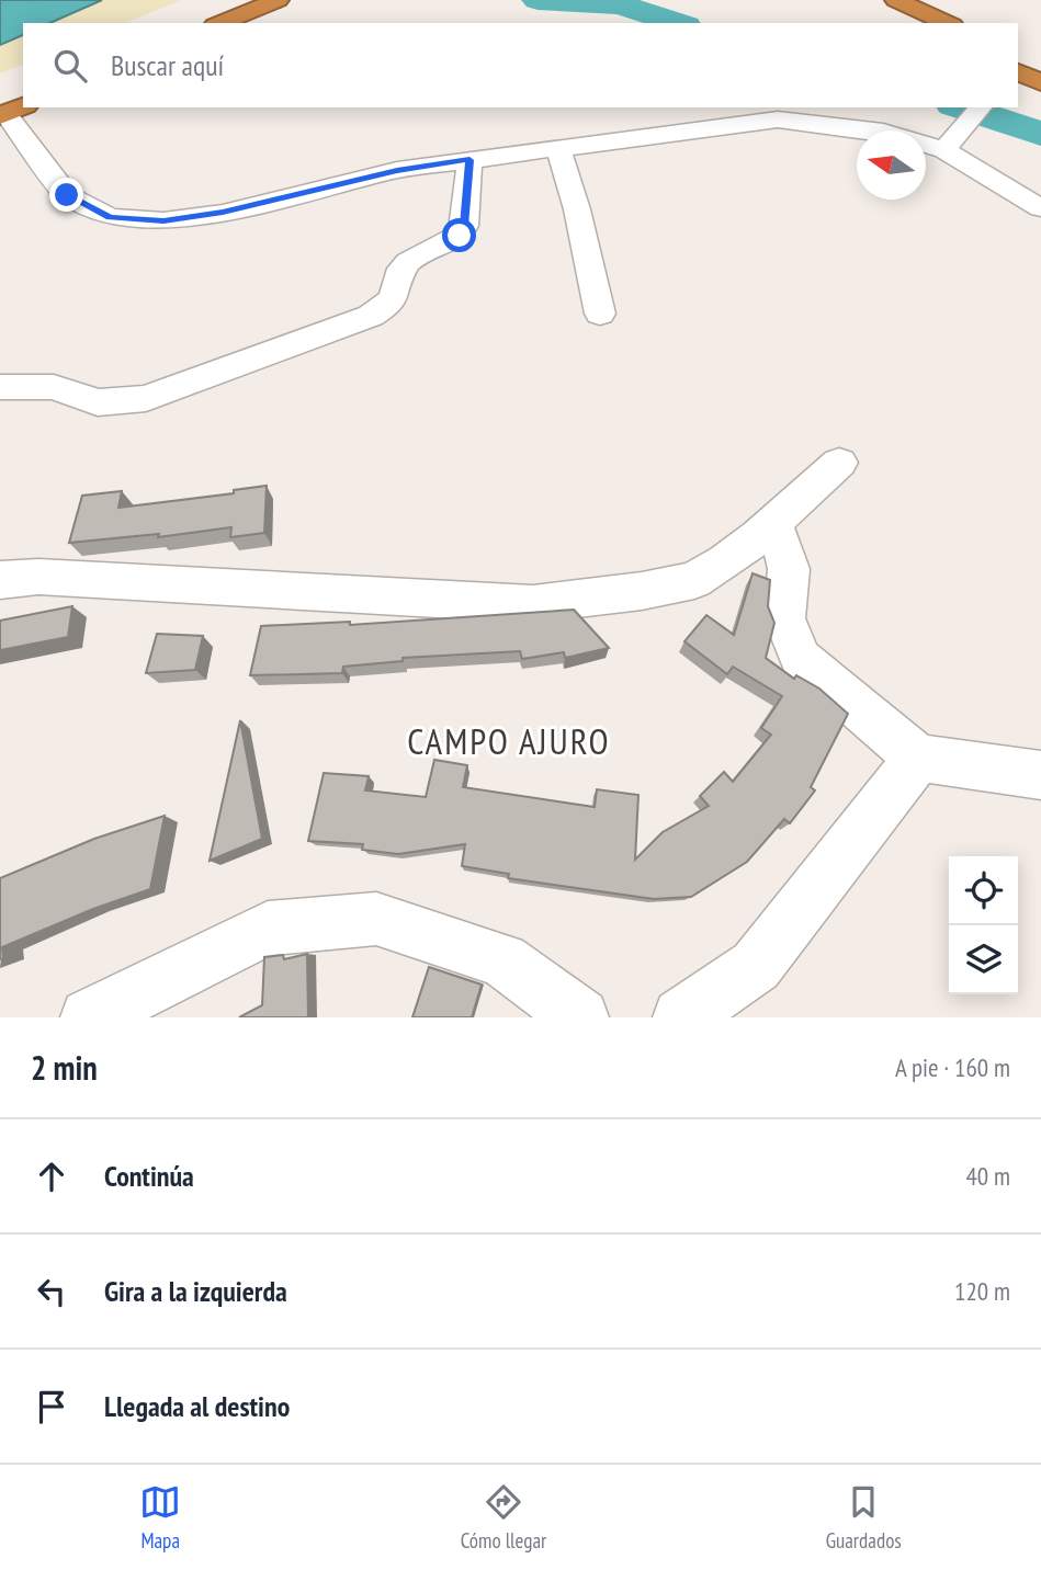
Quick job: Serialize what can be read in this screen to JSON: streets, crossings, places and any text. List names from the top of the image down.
{
  "districts": ["CAMPO AJURO"],
  "north": "left",
  "page": {
    "search": "Buscar aquí",
    "heading": ["2 min", "A pie · 160 m"],
    "list": [
      ["Continúa", "40 m"],
      ["Gira a la izquierda", "120 m"],
      "Llegada al destino"
    ],
    "nav": ["Mapa", "Cómo llegar", "Guardados"]
  }
}
